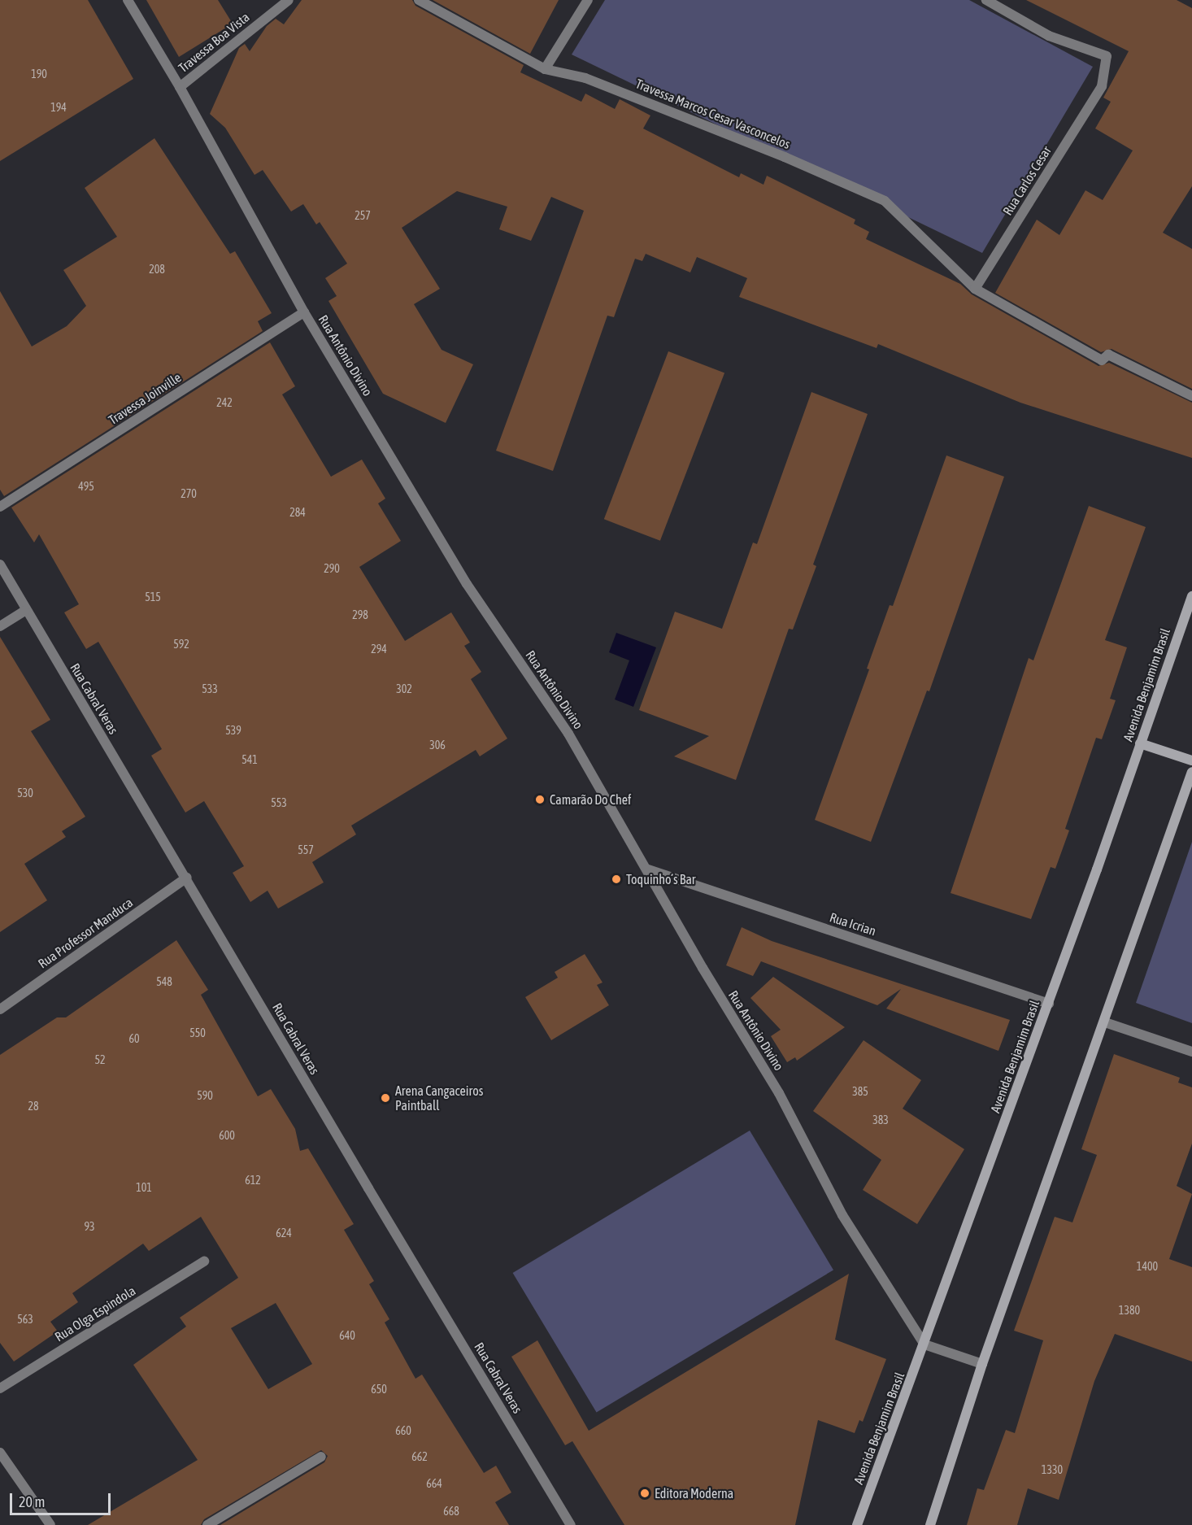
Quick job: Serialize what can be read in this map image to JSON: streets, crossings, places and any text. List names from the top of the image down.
{
  "streets": {
    "main road": ["Avenida Benjamim Brasil"],
    "street": [
      "Travessa Boa Vista",
      "Travessa Marcos Cesar Vasconcelos",
      "Rua Carlos Cesar",
      "Rua Antônio Divino",
      "Travessa Joinville",
      "Rua Cabral Veras",
      "Rua Icrian",
      "Rua Professor Manduca",
      "Rua Olga Espindola"
    ]
  },
  "crossings": [
    ["Travessa Boa Vista", "Rua Antônio Divino"],
    ["Travessa Marcos Cesar Vasconcelos", "Rua Carlos Cesar"],
    ["Rua Antônio Divino", "Travessa Joinville"],
    ["Rua Antônio Divino", "Avenida Benjamim Brasil"],
    ["Rua Antônio Divino", "Rua Icrian"],
    ["Avenida Benjamim Brasil", "Rua Icrian"],
    ["Rua Cabral Veras", "Rua Professor Manduca"]
  ],
  "places": [
    "Camarão Do Chef",
    "Toquinho´s Bar",
    "Arena Cangaceiros Paintball",
    "Editora Moderna"
  ],
  "house_numbers": [
    "190",
    "194",
    "257",
    "208",
    "242",
    "495",
    "270",
    "284",
    "290",
    "515",
    "298",
    "592",
    "294",
    "533",
    "302",
    "539",
    "306",
    "541",
    "530",
    "553",
    "557",
    "548",
    "550",
    "60",
    "52",
    "385",
    "590",
    "28",
    "383",
    "600",
    "612",
    "101",
    "93",
    "624",
    "1400",
    "1380",
    "563",
    "640",
    "650",
    "660",
    "662",
    "1330",
    "664",
    "668"
  ],
  "scale_bar": "20 m"
}
